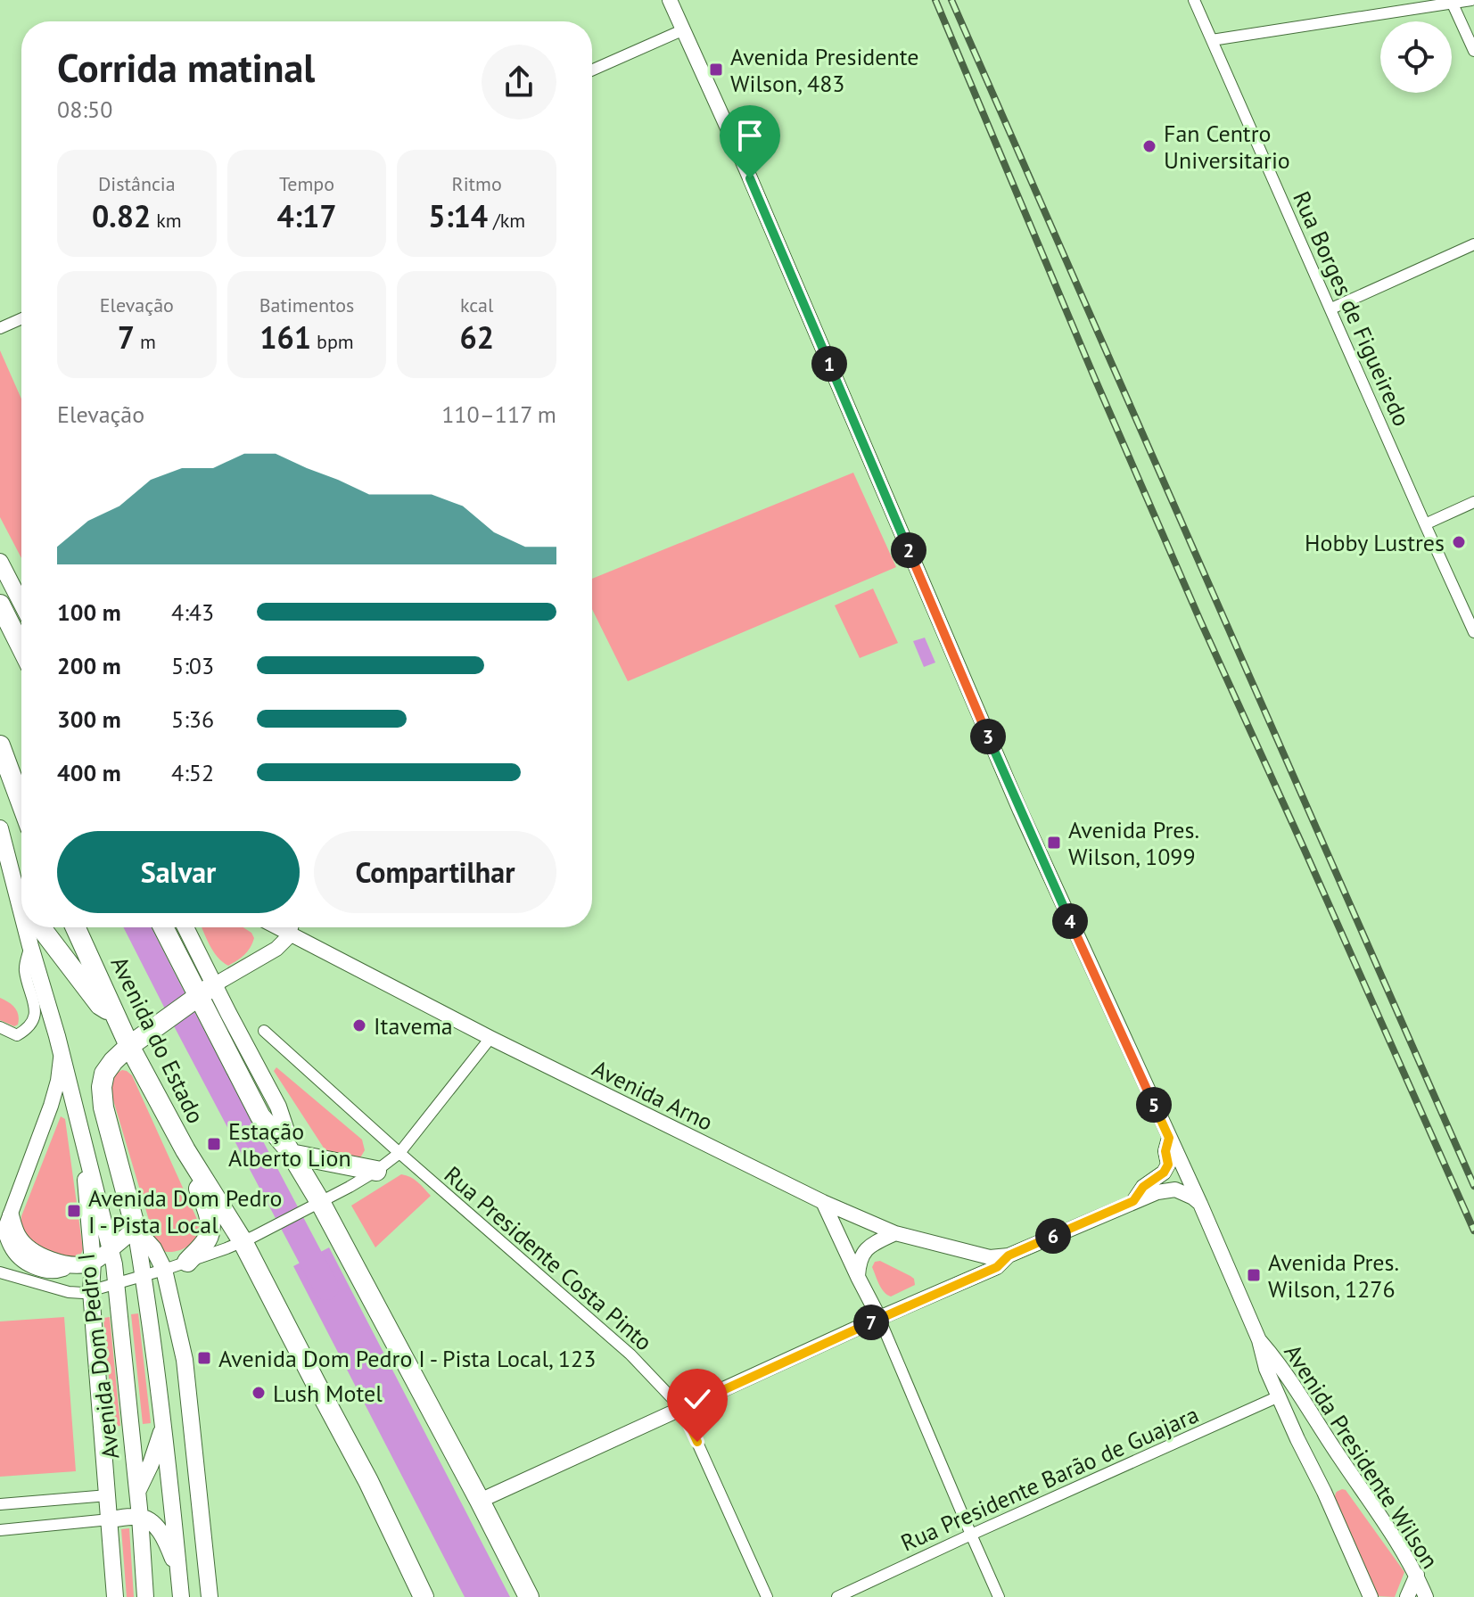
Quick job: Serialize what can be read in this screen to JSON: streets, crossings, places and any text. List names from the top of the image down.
{
  "streets": {
    "highway": ["Avenida do Estado"],
    "main road": ["Avenida Arno", "Avenida Dom Pedro I", "Avenida Presidente Wilson"],
    "street": ["Rua Borges de Figueiredo", "Rua Presidente Costa Pinto", "Rua Presidente Barão de Guajara"]
  },
  "crossings": [
    ["Avenida Presidente Wilson", "Rua Presidente Barão de Guajara"]
  ],
  "places": {
    "transit": [
      "Avenida Presidente Wilson, 483",
      "Avenida Pres. Wilson, 1099",
      "Estação Alberto Lion",
      "Avenida Dom Pedro I - Pista Local",
      "Avenida Pres. Wilson, 1276",
      "Avenida Dom Pedro I - Pista Local, 123"
    ],
    "other": [
      "Fan Centro Universitario",
      "Hobby Lustres",
      "Itavema",
      "Lush Motel"
    ]
  },
  "page": {
    "heading": ["Corrida matinal", "08:50"],
    "stats": [
      ["Distância", "0.82 km"],
      ["Tempo", "4:17"],
      ["Ritmo", "5:14 /km"],
      ["Elevação", "7 m"],
      ["Batimentos", "161 bpm"],
      ["kcal", "62"]
    ],
    "pins": [
      "1",
      "2",
      "3",
      "4",
      "5",
      "6",
      "7"
    ],
    "chart": ["Elevação", "110–117 m"],
    "list": [
      {
        "name": "100 m",
        "note": "4:43"
      },
      {
        "name": "200 m",
        "note": "5:03"
      },
      {
        "name": "300 m",
        "note": "5:36"
      },
      {
        "name": "400 m",
        "note": "4:52"
      }
    ],
    "buttons": ["Salvar", "Compartilhar"]
  }
}
